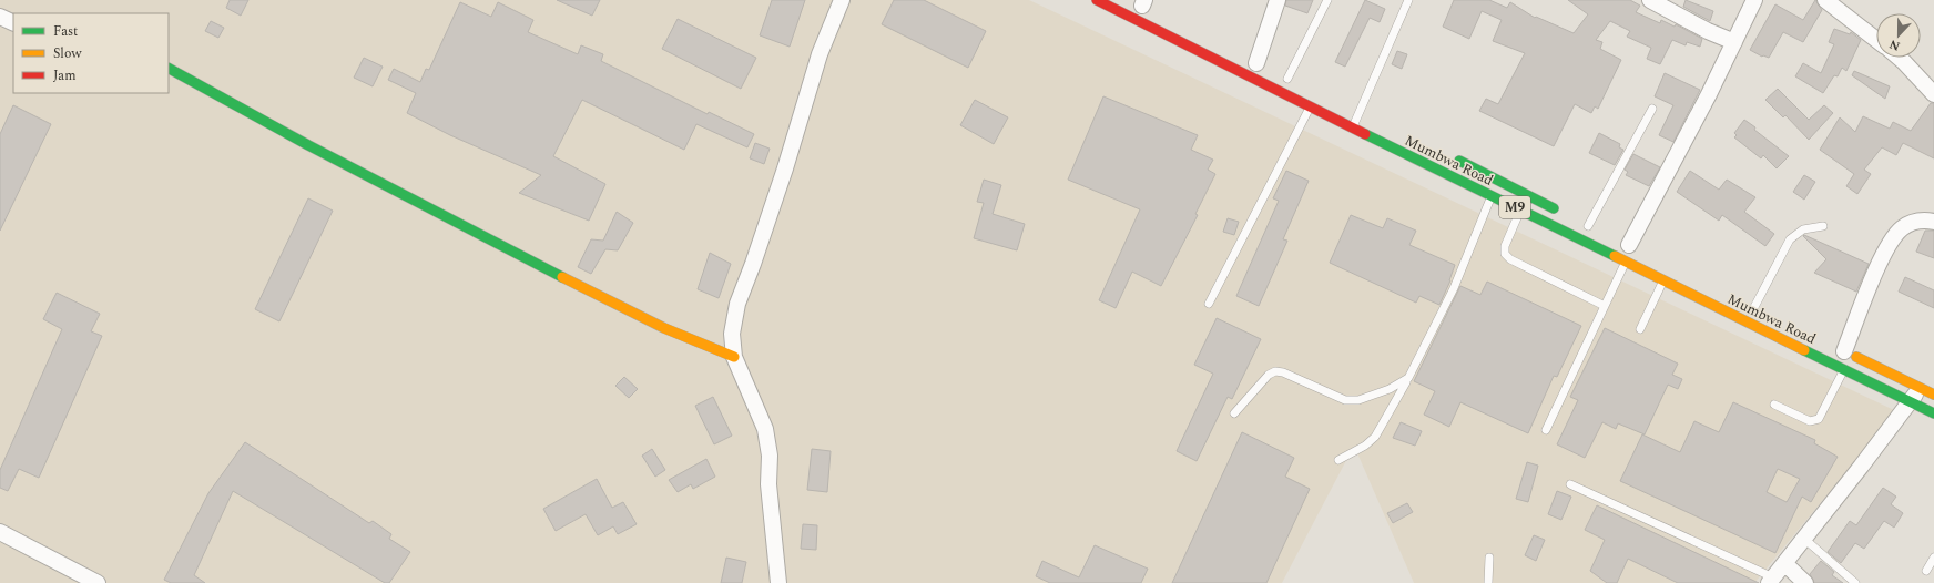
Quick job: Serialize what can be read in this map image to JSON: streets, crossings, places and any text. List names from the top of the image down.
{
  "streets": {
    "main road": ["Mumbwa Road", "M9"]
  },
  "legend": ["Fast", "Slow", "Jam"],
  "north": "bottom"
}
